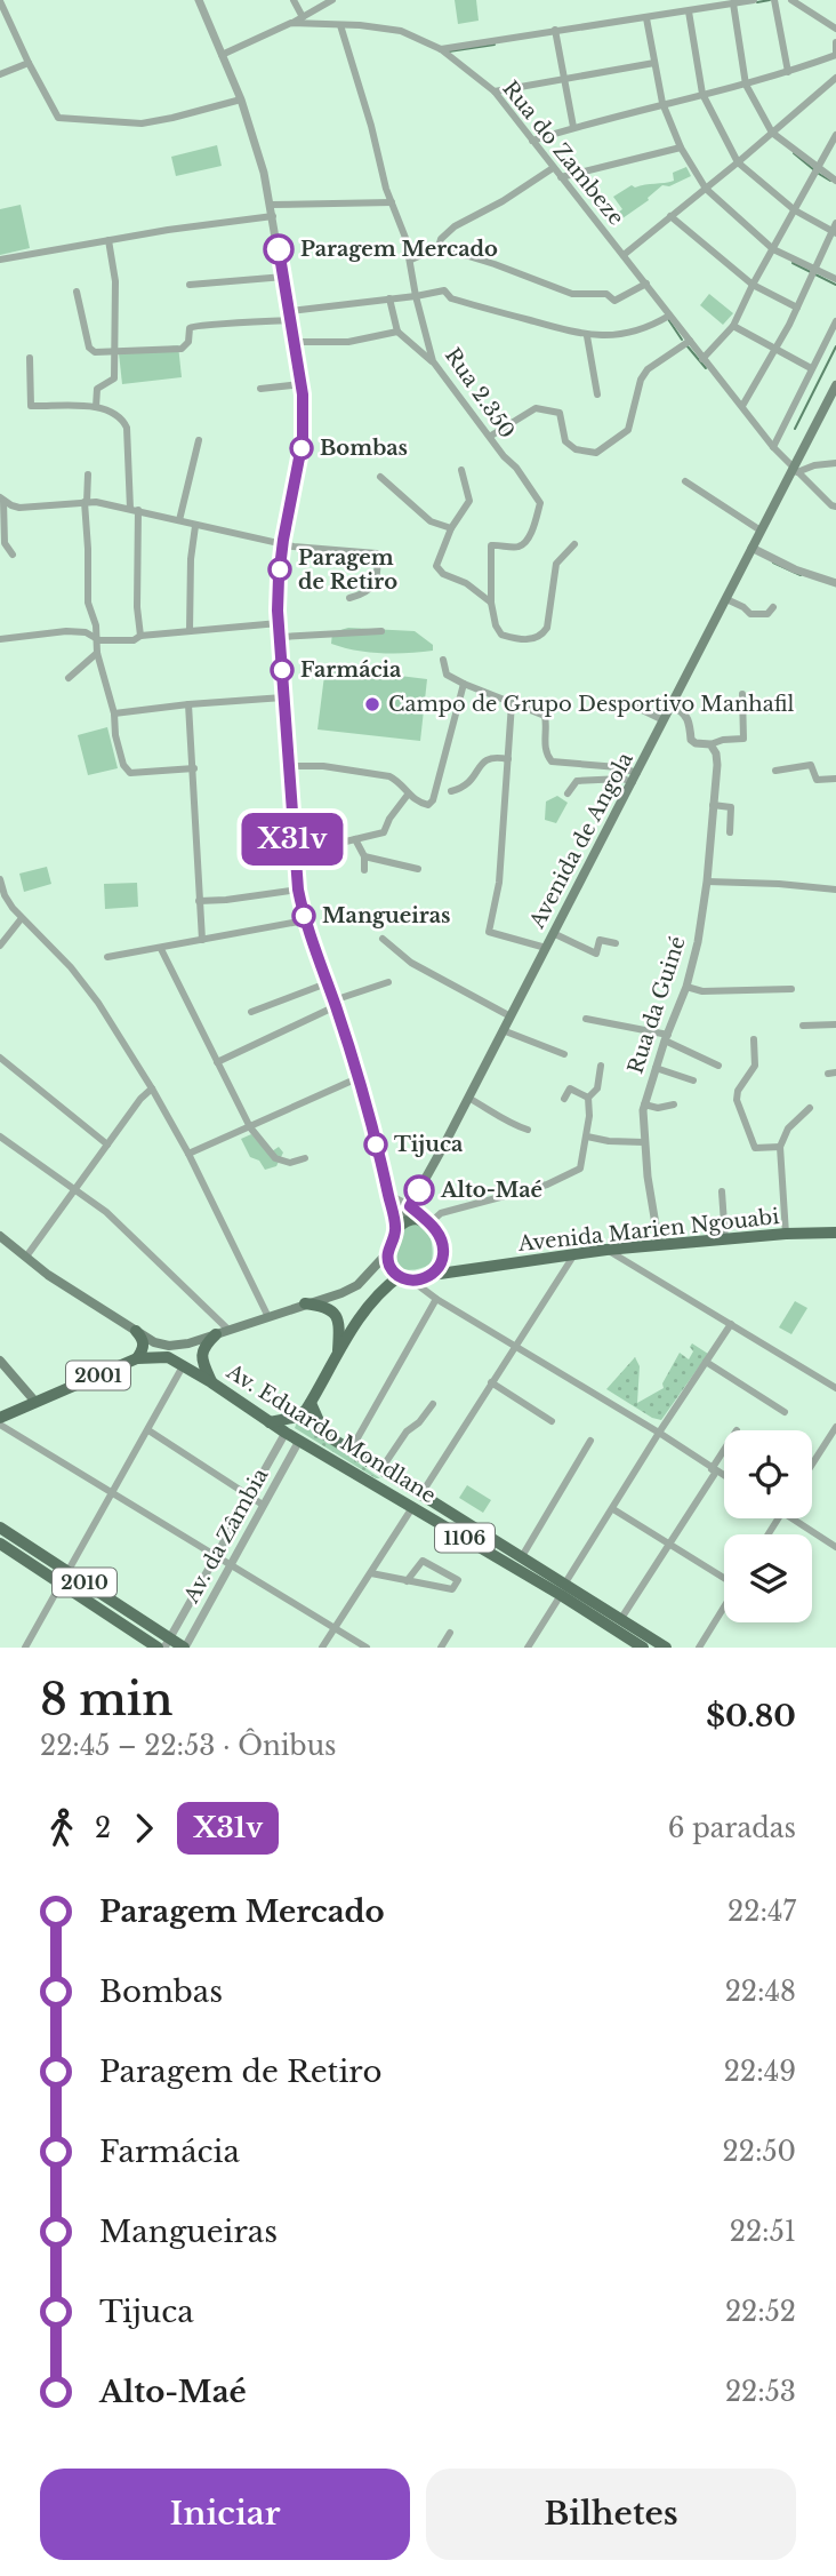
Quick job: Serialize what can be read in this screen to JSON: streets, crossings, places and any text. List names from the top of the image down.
{
  "streets": {
    "main road": [
      "Avenida de Angola",
      "Avenida Marien Ngouabi",
      "2001",
      "Av. Eduardo Mondlane",
      "1106",
      "2010"
    ],
    "street": [
      "Rua do Zambeze",
      "Rua 2.350",
      "Rua da Guiné",
      "Av. da Zâmbia"
    ]
  },
  "crossings": [
    ["Rua do Zambeze", "Rua 2.350"],
    ["Rua do Zambeze", "Avenida de Angola"],
    ["Avenida de Angola", "Avenida Marien Ngouabi"],
    ["Rua da Guiné", "Avenida Marien Ngouabi"],
    ["2001", "Av. Eduardo Mondlane"],
    ["Av. Eduardo Mondlane", "Av. da Zâmbia"],
    ["Av. da Zâmbia", "2010"]
  ],
  "places": [
    "Paragem Mercado",
    "Bombas",
    "Paragem de Retiro",
    "Farmácia",
    "Campo de Grupo Desportivo Manhafil",
    "Mangueiras",
    "Tijuca",
    "Alto-Maé"
  ],
  "lines": ["bus line X31v"],
  "page": {
    "on_map": "X31v",
    "heading": ["8 min", "22:45 – 22:53 · Ônibus", "$0.80"],
    "legs": ["2", "X31v", "6 paradas"],
    "list": [
      {
        "name": "Paragem Mercado",
        "value": "22:47"
      },
      {
        "name": "Bombas",
        "value": "22:48"
      },
      {
        "name": "Paragem de Retiro",
        "value": "22:49"
      },
      {
        "name": "Farmácia",
        "value": "22:50"
      },
      {
        "name": "Mangueiras",
        "value": "22:51"
      },
      {
        "name": "Tijuca",
        "value": "22:52"
      },
      {
        "name": "Alto-Maé",
        "value": "22:53"
      }
    ],
    "buttons": ["Iniciar", "Bilhetes"]
  }
}
